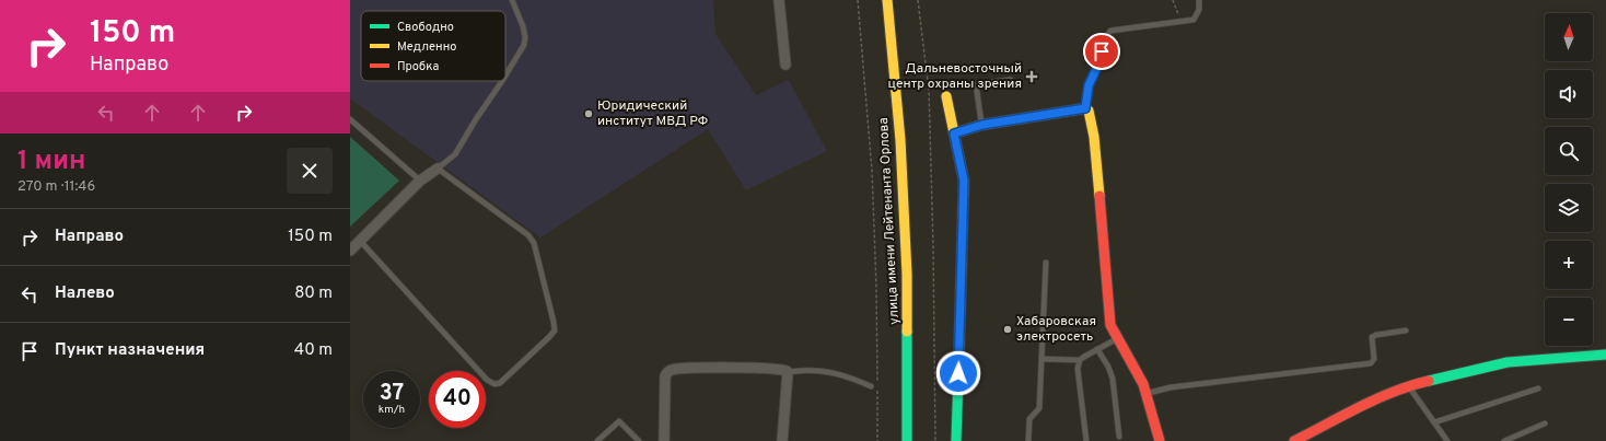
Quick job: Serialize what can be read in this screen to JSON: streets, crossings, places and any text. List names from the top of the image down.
{
  "streets": {
    "street": ["улица имени Лейтенанта Орлова"]
  },
  "places": {
    "health": ["Дальневосточный центр охраны зрения"],
    "other": ["Юридический институт МВД РФ", "Хабаровская электросеть"]
  },
  "legend": ["Свободно", "Медленно", "Пробка"],
  "north": "top",
  "page": {
    "turn": ["150 m", "Направо"],
    "map_buttons": ["+", "−"],
    "heading": ["1 мин", "270 m · 11:46"],
    "list": [
      {
        "name": "Направо",
        "value": "150 m"
      },
      {
        "name": "Налево",
        "value": "80 m"
      },
      {
        "name": "Пункт назначения",
        "value": "40 m"
      }
    ],
    "speed": "37 km/h",
    "limit": "40"
  }
}
